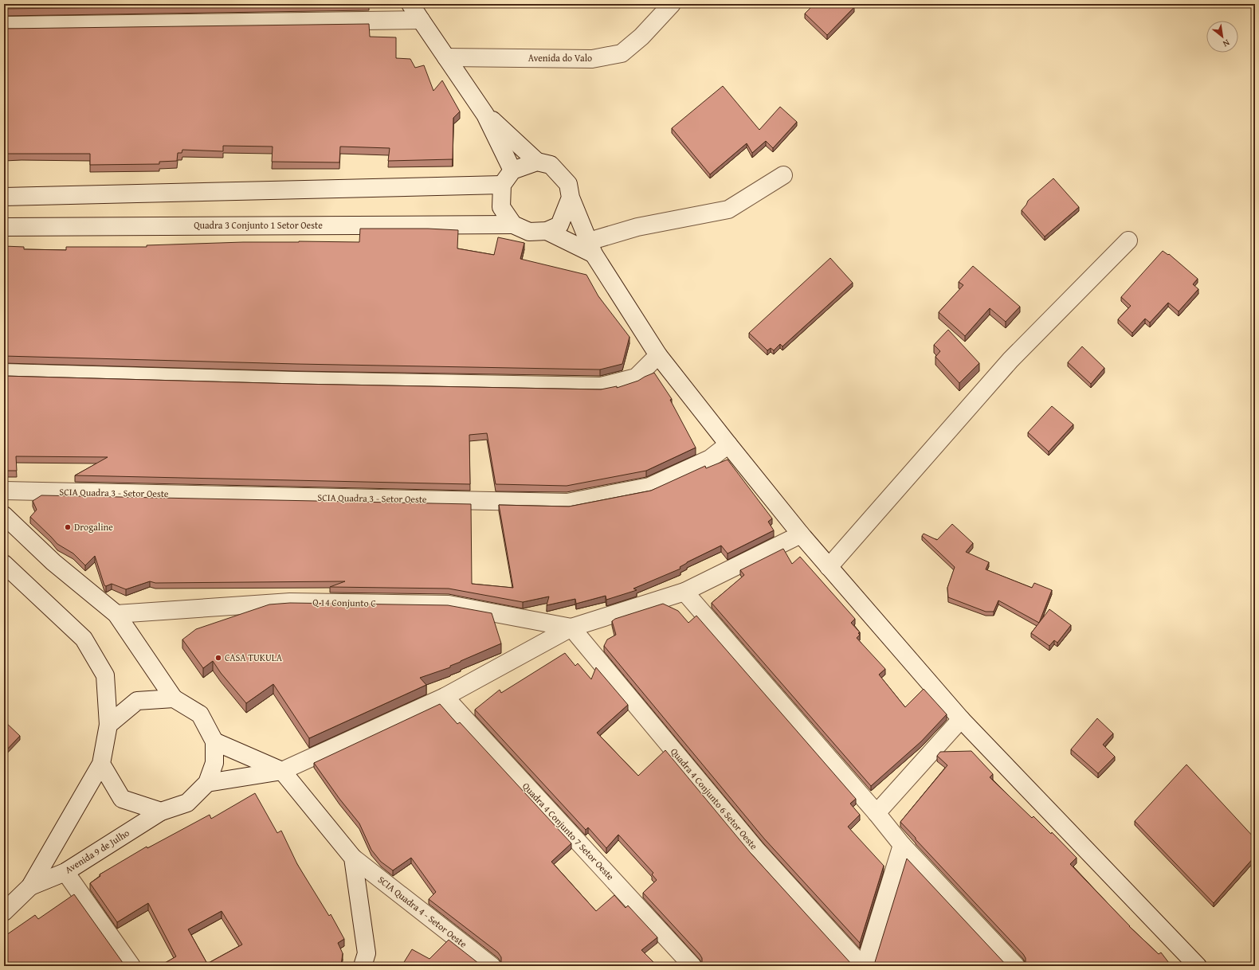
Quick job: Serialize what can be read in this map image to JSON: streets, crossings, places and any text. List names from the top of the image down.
{
  "streets": {
    "street": [
      "Avenida do Valo",
      "Quadra 3 Conjunto 1 Setor Oeste",
      "SCIA Quadra 3 - Setor Oeste",
      "Q 14 Conjunto C",
      "Quadra 4 Conjunto 6 Setor Oeste",
      "Quadra 4 Conjunto 7 Setor Oeste",
      "Avenida 9 de Julho",
      "SCIA Quadra 4 - Setor Oeste"
    ]
  },
  "crossings": [
    ["Q 14 Conjunto C", "Quadra 4 Conjunto 6 Setor Oeste"]
  ],
  "places": ["Drogaline", "CASA TUKULA"],
  "north": "bottom right"
}
